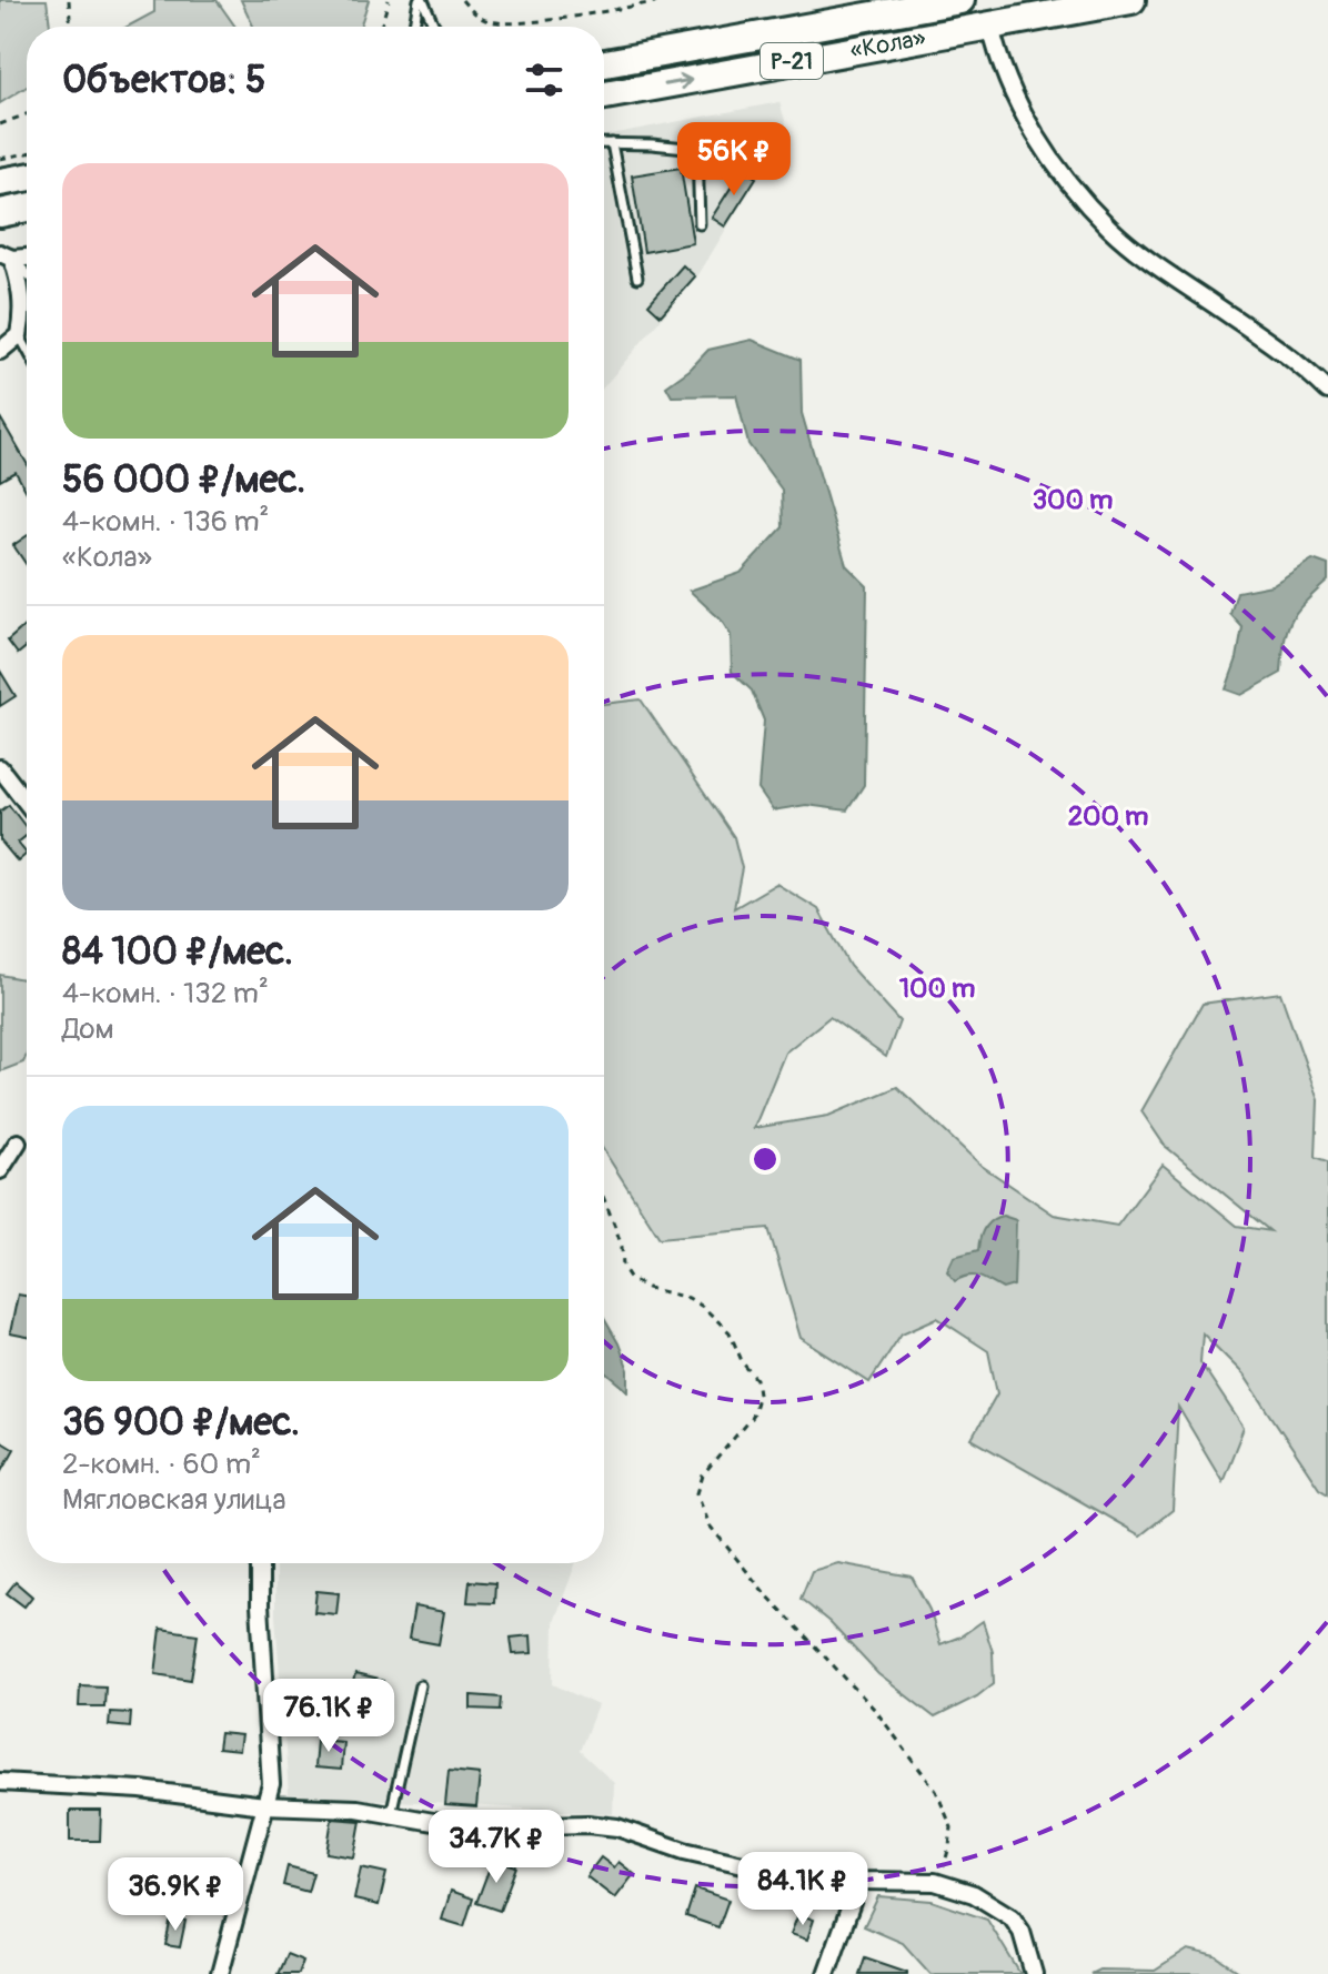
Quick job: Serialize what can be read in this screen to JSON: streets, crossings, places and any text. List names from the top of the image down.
{
  "streets": {
    "highway": ["«Кола»", "Р-21"]
  },
  "page": {
    "heading": "Объектов: 5",
    "price": [
      "56K ₽",
      "76.1K ₽",
      "34.7K ₽",
      "84.1K ₽",
      "36.9K ₽"
    ],
    "list": [
      {
        "name": "56 000 ₽/мес.",
        "note": "4-комн. · 136 m² · «Кола»"
      },
      {
        "name": "84 100 ₽/мес.",
        "note": "4-комн. · 132 m² · Дом"
      },
      {
        "name": "36 900 ₽/мес.",
        "note": "2-комн. · 60 m² · Мягловская улица"
      }
    ]
  },
  "rings": ["300 m", "200 m", "100 m"]
}
